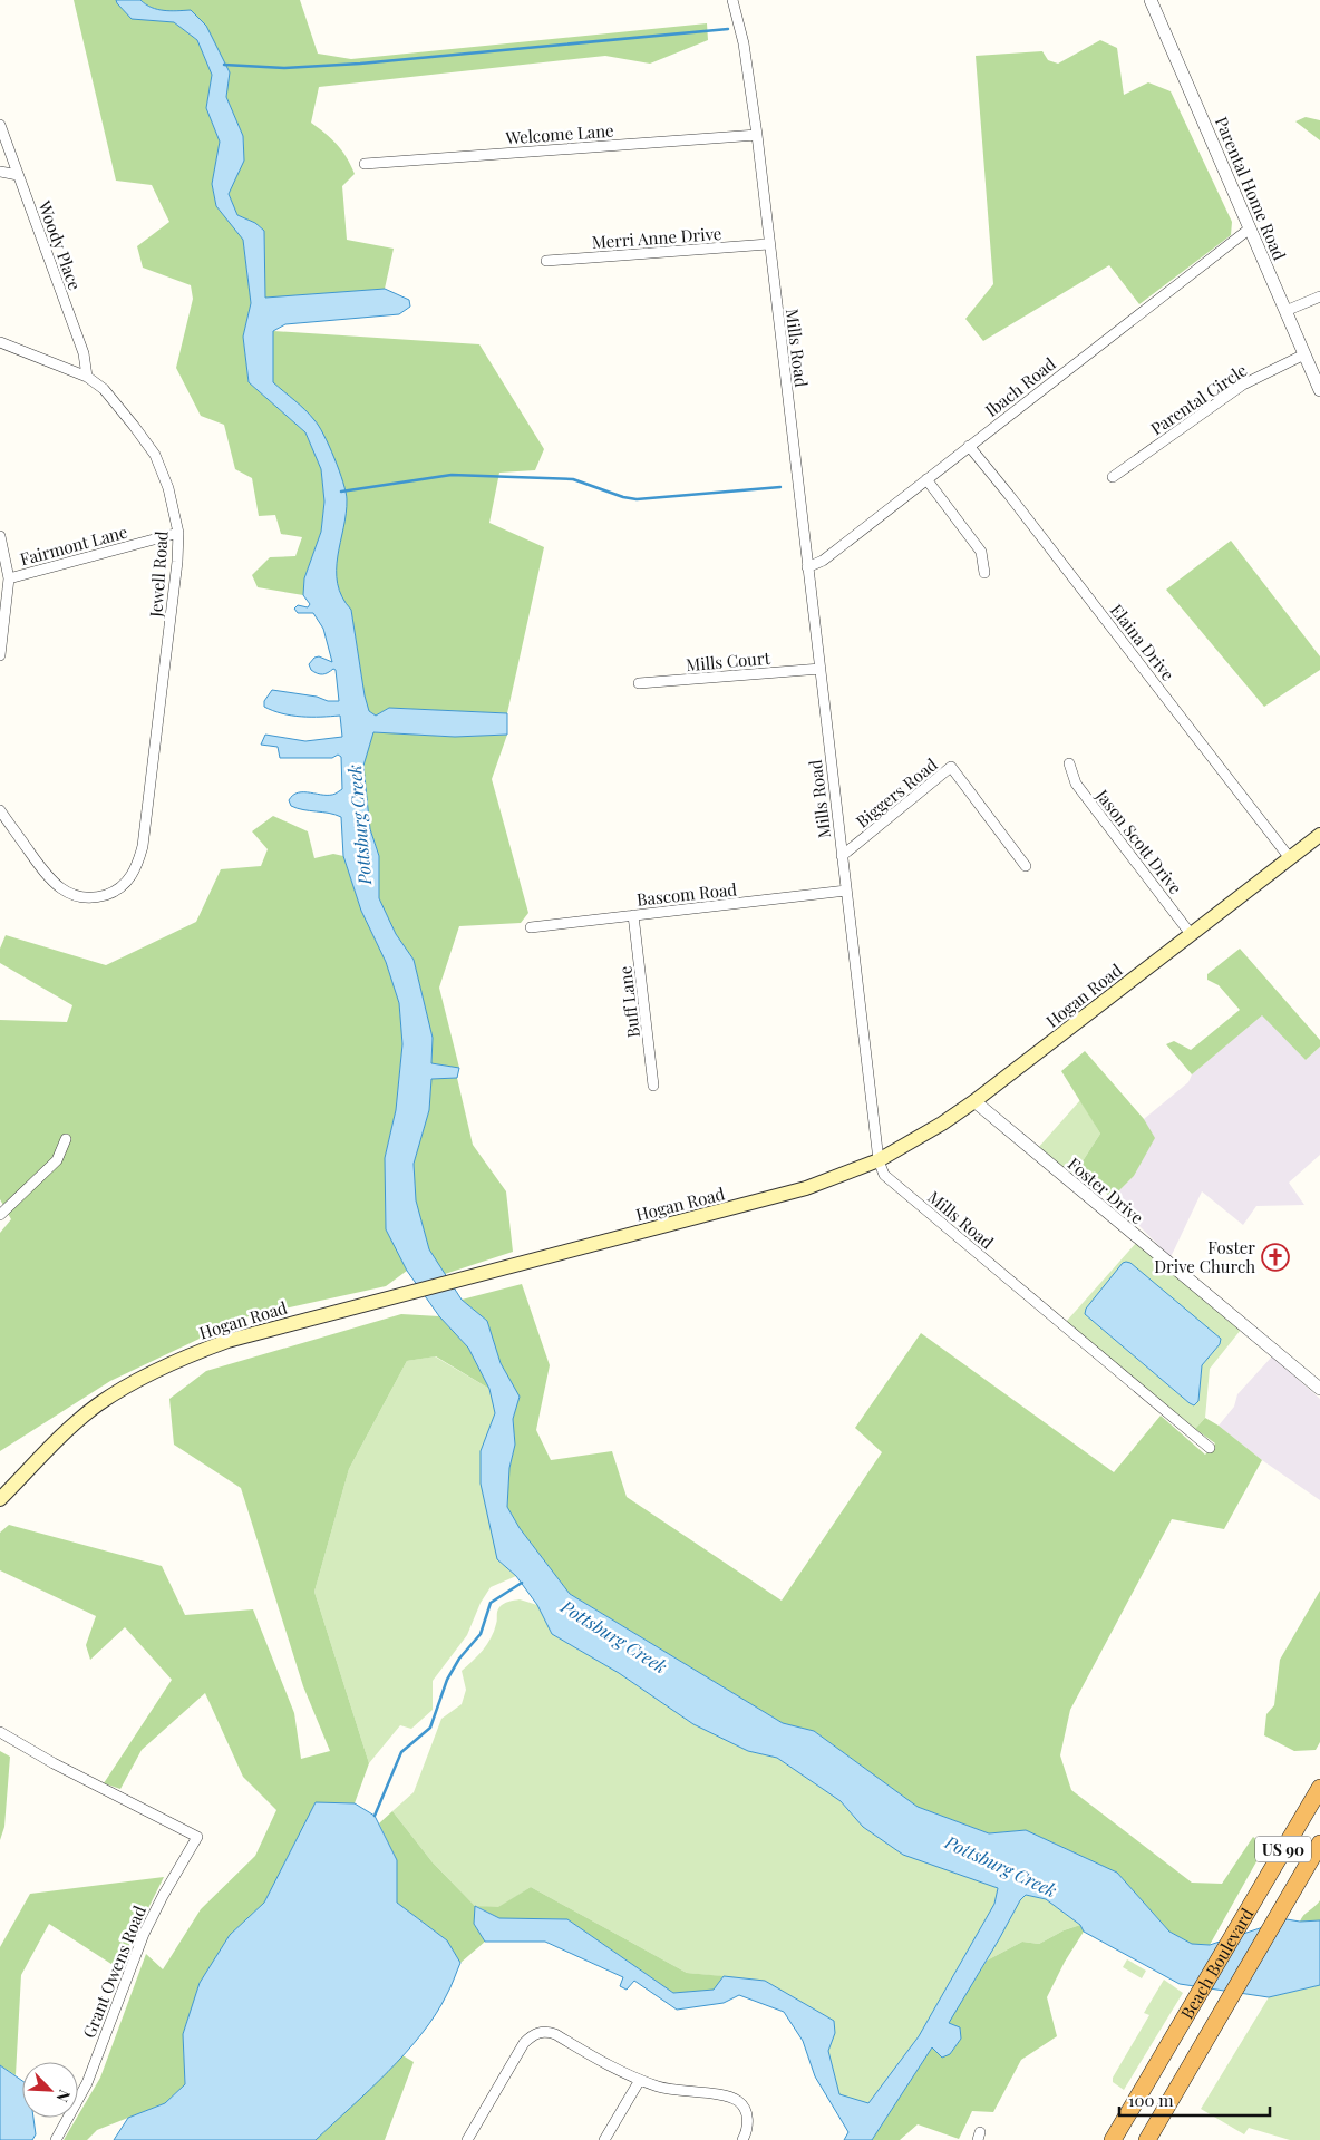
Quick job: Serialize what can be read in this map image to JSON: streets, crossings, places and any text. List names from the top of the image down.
{
  "streets": {
    "highway": ["US 90", "Beach Boulevard"],
    "main road": ["Hogan Road"],
    "street": [
      "Welcome Lane",
      "Parental Home Road",
      "Merri Anne Drive",
      "Woody Place",
      "Mills Road",
      "Ibach Road",
      "Parental Circle",
      "Fairmont Lane",
      "Jewell Road",
      "Elaina Drive",
      "Mills Court",
      "Biggers Road",
      "Jason Scott Drive",
      "Bascom Road",
      "Buff Lane",
      "Foster Drive",
      "Grant Owens Road"
    ]
  },
  "crossings": [
    ["Welcome Lane", "Mills Road"],
    ["Parental Home Road", "Ibach Road"],
    ["Parental Home Road", "Parental Circle"],
    ["Merri Anne Drive", "Mills Road"],
    ["Woody Place", "Jewell Road"],
    ["Mills Road", "Ibach Road"],
    ["Mills Road", "Mills Court"],
    ["Mills Road", "Biggers Road"],
    ["Mills Road", "Bascom Road"],
    ["Mills Road", "Hogan Road"],
    ["Ibach Road", "Elaina Drive"],
    ["Fairmont Lane", "Jewell Road"],
    ["Elaina Drive", "Hogan Road"],
    ["Jason Scott Drive", "Hogan Road"],
    ["Bascom Road", "Buff Lane"],
    ["Hogan Road", "Foster Drive"]
  ],
  "water": ["Pottsburg Creek"],
  "places": {
    "church": ["Foster Drive Church"]
  },
  "scale_bar": "100 m",
  "north": "bottom right"
}
